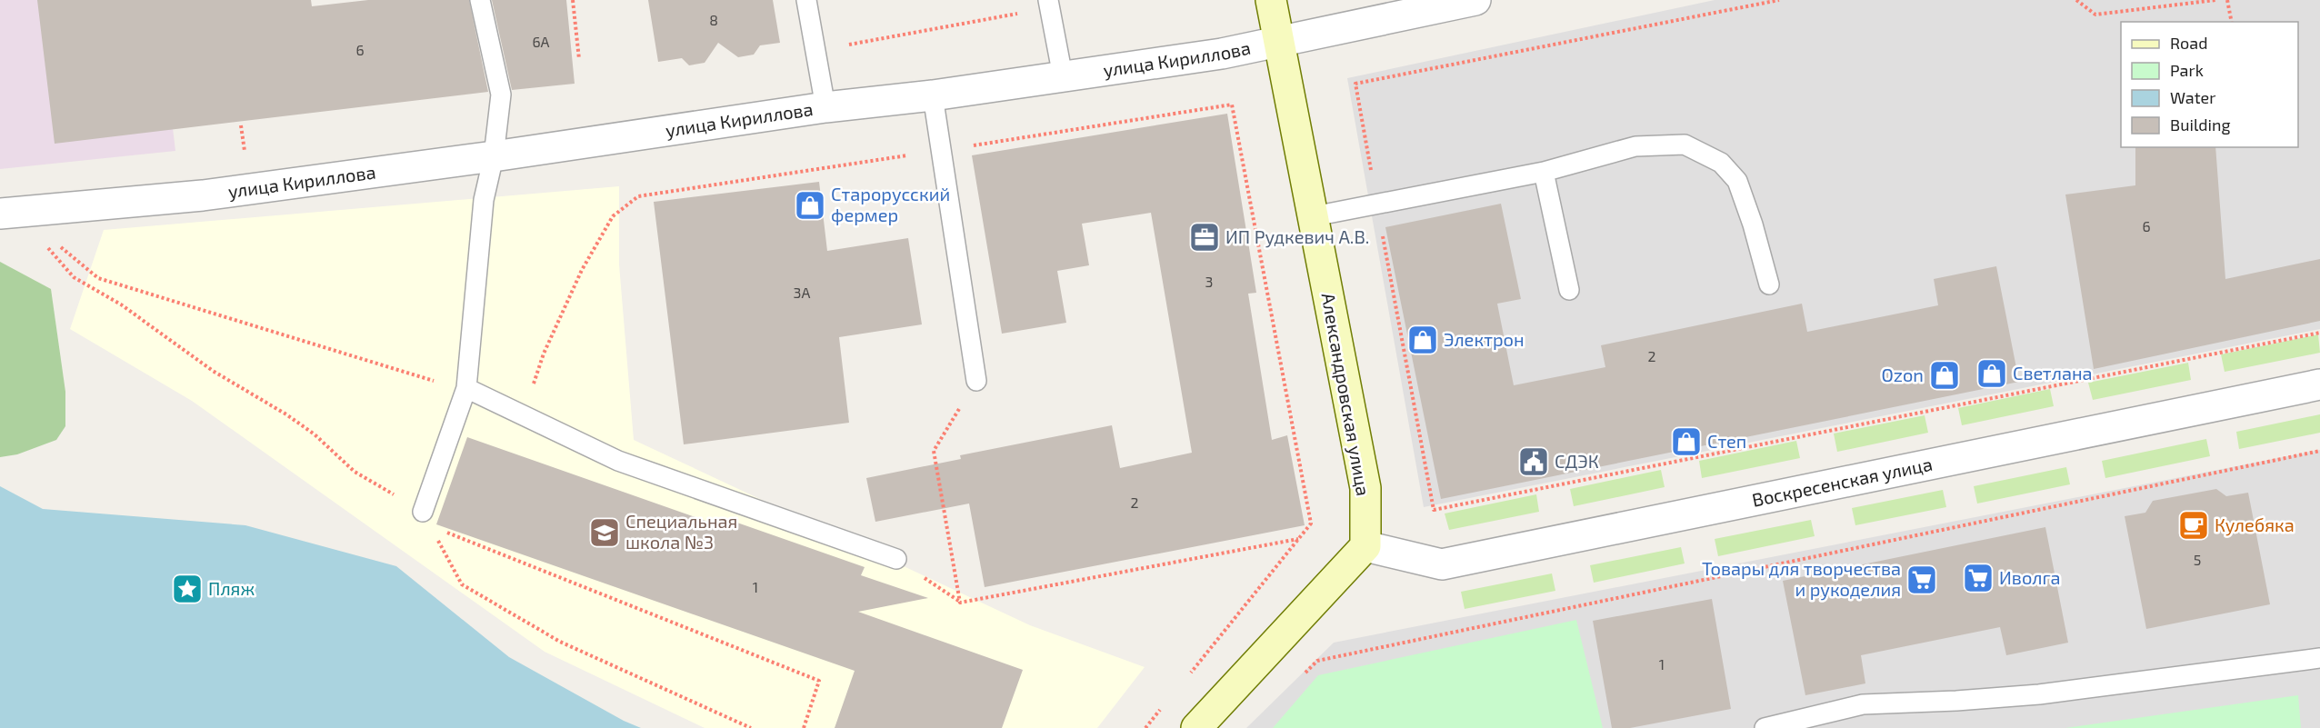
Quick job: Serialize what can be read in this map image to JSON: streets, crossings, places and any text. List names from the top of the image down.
{
  "streets": {
    "street": ["улица Кириллова", "Александровская улица", "Воскресенская улица"]
  },
  "crossings": [
    ["улица Кириллова", "Александровская улица"],
    ["Александровская улица", "Воскресенская улица"]
  ],
  "places": {
    "shop": [
      "Старорусский фермер",
      "Электрон",
      "Светлана",
      "Ozon",
      "Степ"
    ],
    "office": ["ИП Рудкевич А.В."],
    "public building": ["СДЭК"],
    "cafe": ["Кулебяка"],
    "school or university": ["Специальная школа №3"],
    "supermarket": ["Иволга", "Товары для творчества и рукоделия"],
    "place": ["Пляж"]
  },
  "house_numbers": [
    "8",
    "6А",
    "6",
    "6",
    "3",
    "3А",
    "2",
    "2",
    "5",
    "1",
    "1"
  ],
  "legend": [
    "Road",
    "Park",
    "Water",
    "Building"
  ]
}
